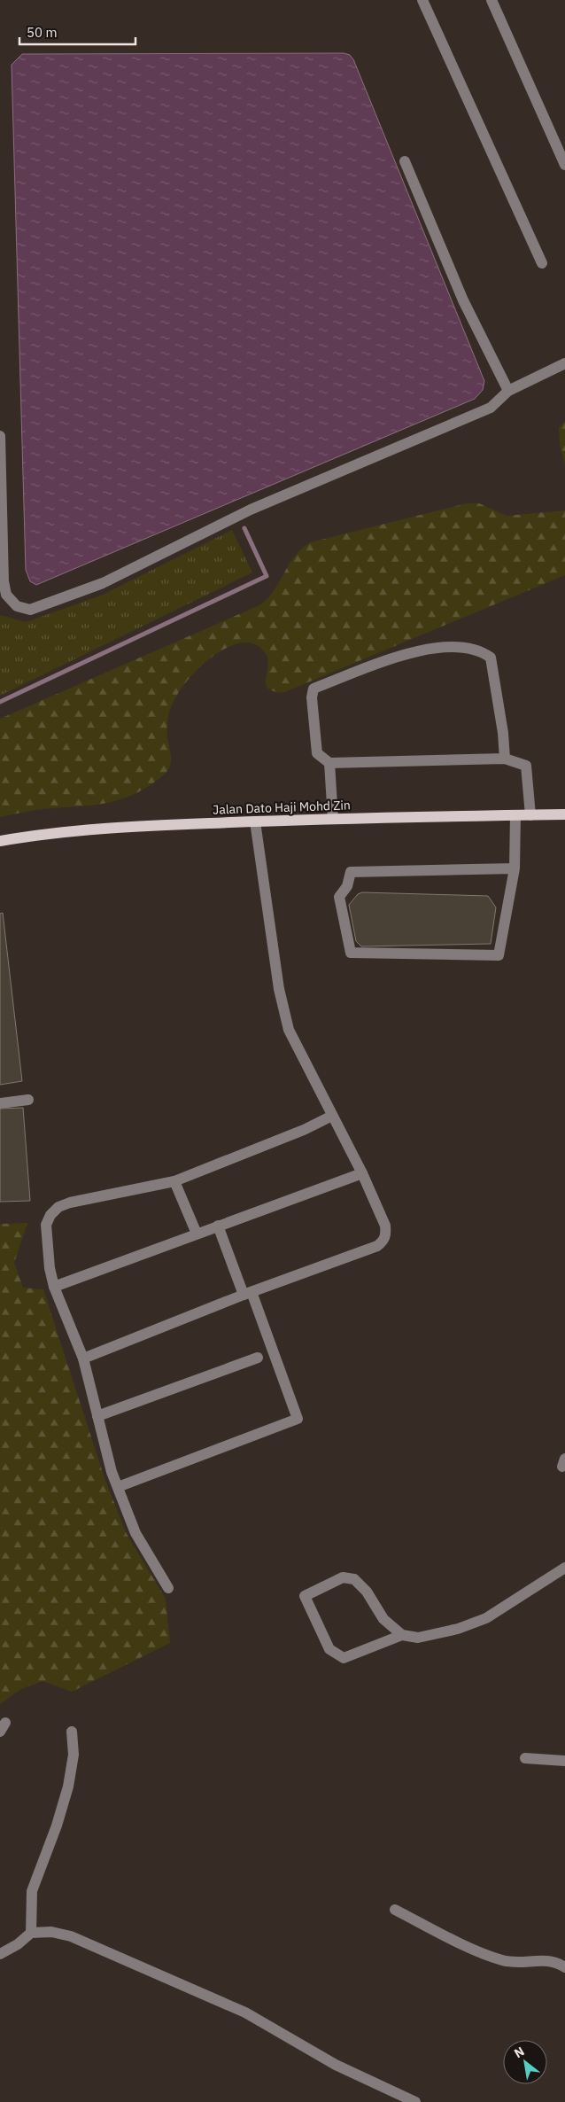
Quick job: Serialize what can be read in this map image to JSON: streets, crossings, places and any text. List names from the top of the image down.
{
  "streets": {
    "main road": ["Jalan Dato Haji Mohd Zin"]
  },
  "scale_bar": "50 m",
  "north": "top left"
}
